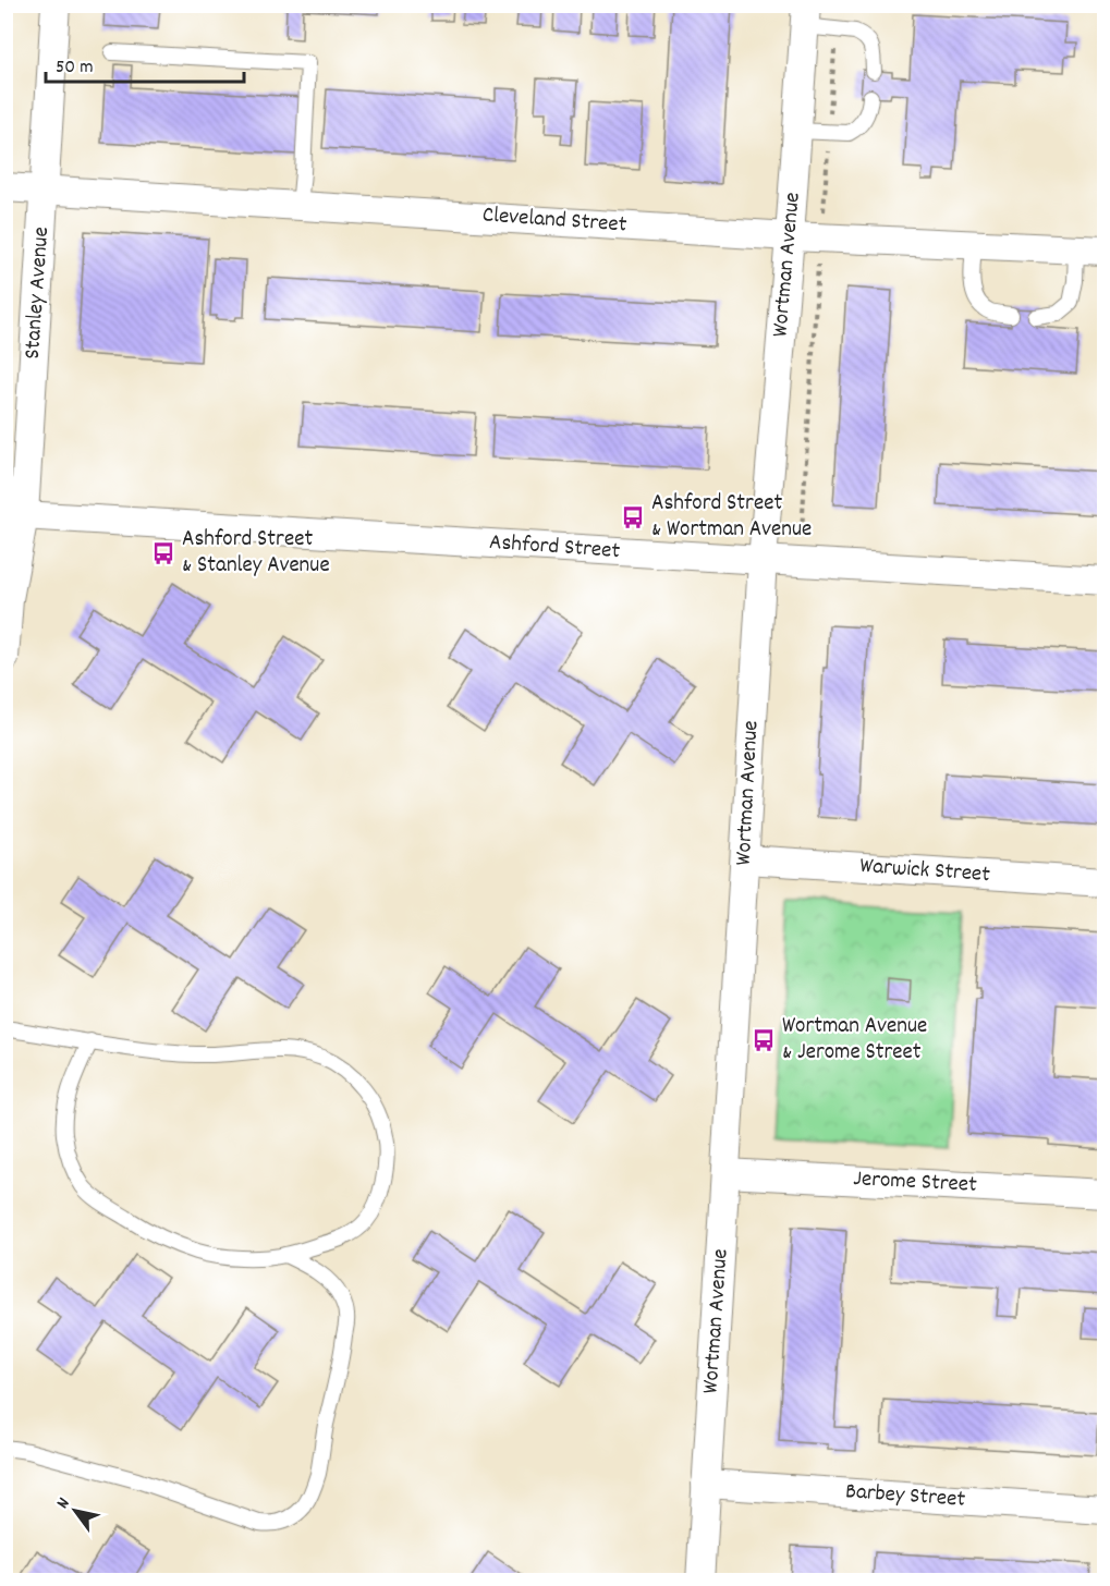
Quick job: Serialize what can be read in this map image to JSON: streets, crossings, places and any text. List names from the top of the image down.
{
  "streets": {
    "street": [
      "Cleveland Street",
      "Wortman Avenue",
      "Stanley Avenue",
      "Ashford Street",
      "Warwick Street",
      "Jerome Street",
      "Barbey Street"
    ]
  },
  "crossings": [
    ["Cleveland Street", "Wortman Avenue"],
    ["Cleveland Street", "Stanley Avenue"],
    ["Wortman Avenue", "Ashford Street"],
    ["Wortman Avenue", "Warwick Street"],
    ["Wortman Avenue", "Jerome Street"],
    ["Wortman Avenue", "Barbey Street"],
    ["Stanley Avenue", "Ashford Street"]
  ],
  "places": {
    "bus stop": ["Ashford Street & Wortman Avenue", "Ashford Street & Stanley Avenue", "Wortman Avenue & Jerome Street"]
  },
  "scale_bar": "50 m",
  "north": "top left"
}
